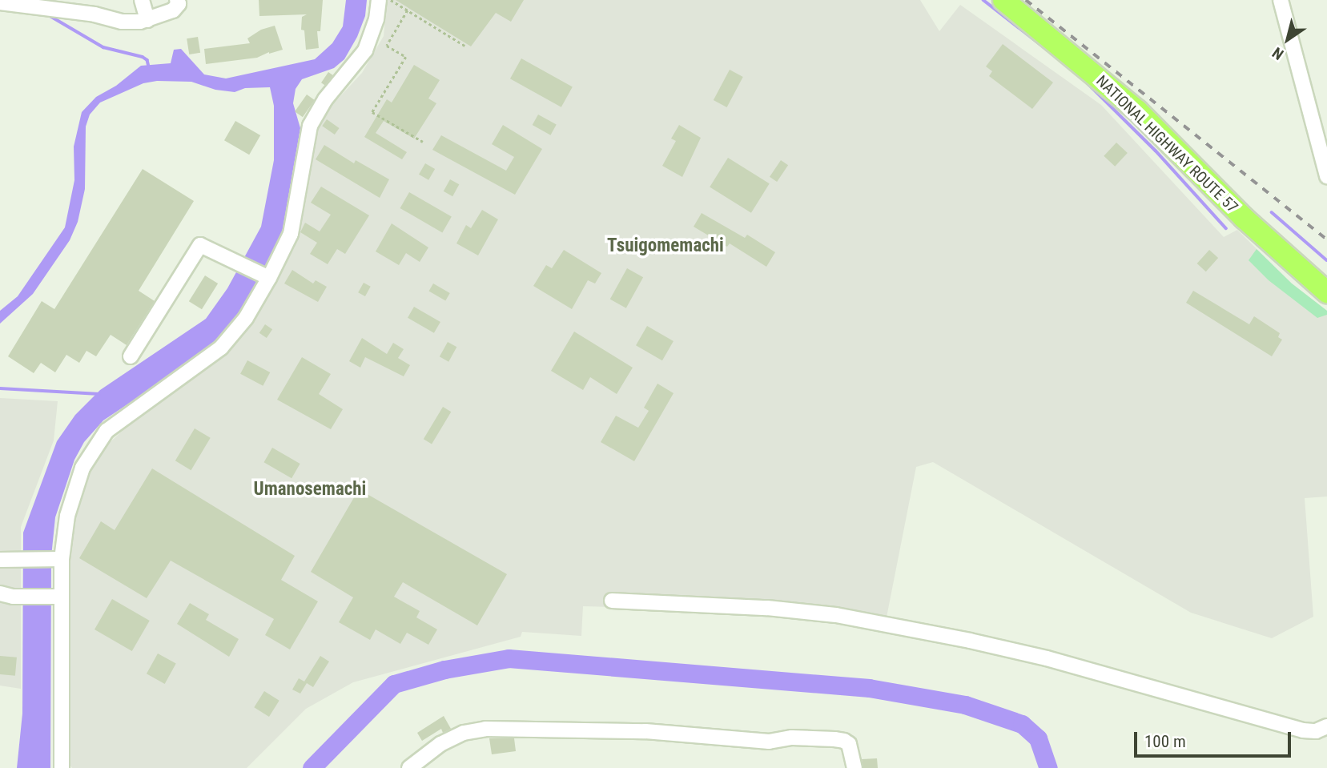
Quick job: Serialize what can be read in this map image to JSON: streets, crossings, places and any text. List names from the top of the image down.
{
  "streets": {
    "highway": ["NATIONAL HIGHWAY ROUTE 57"]
  },
  "districts": ["Tsuigomemachi", "Umanosemachi"],
  "scale_bar": "100 m",
  "north": "bottom left"
}
